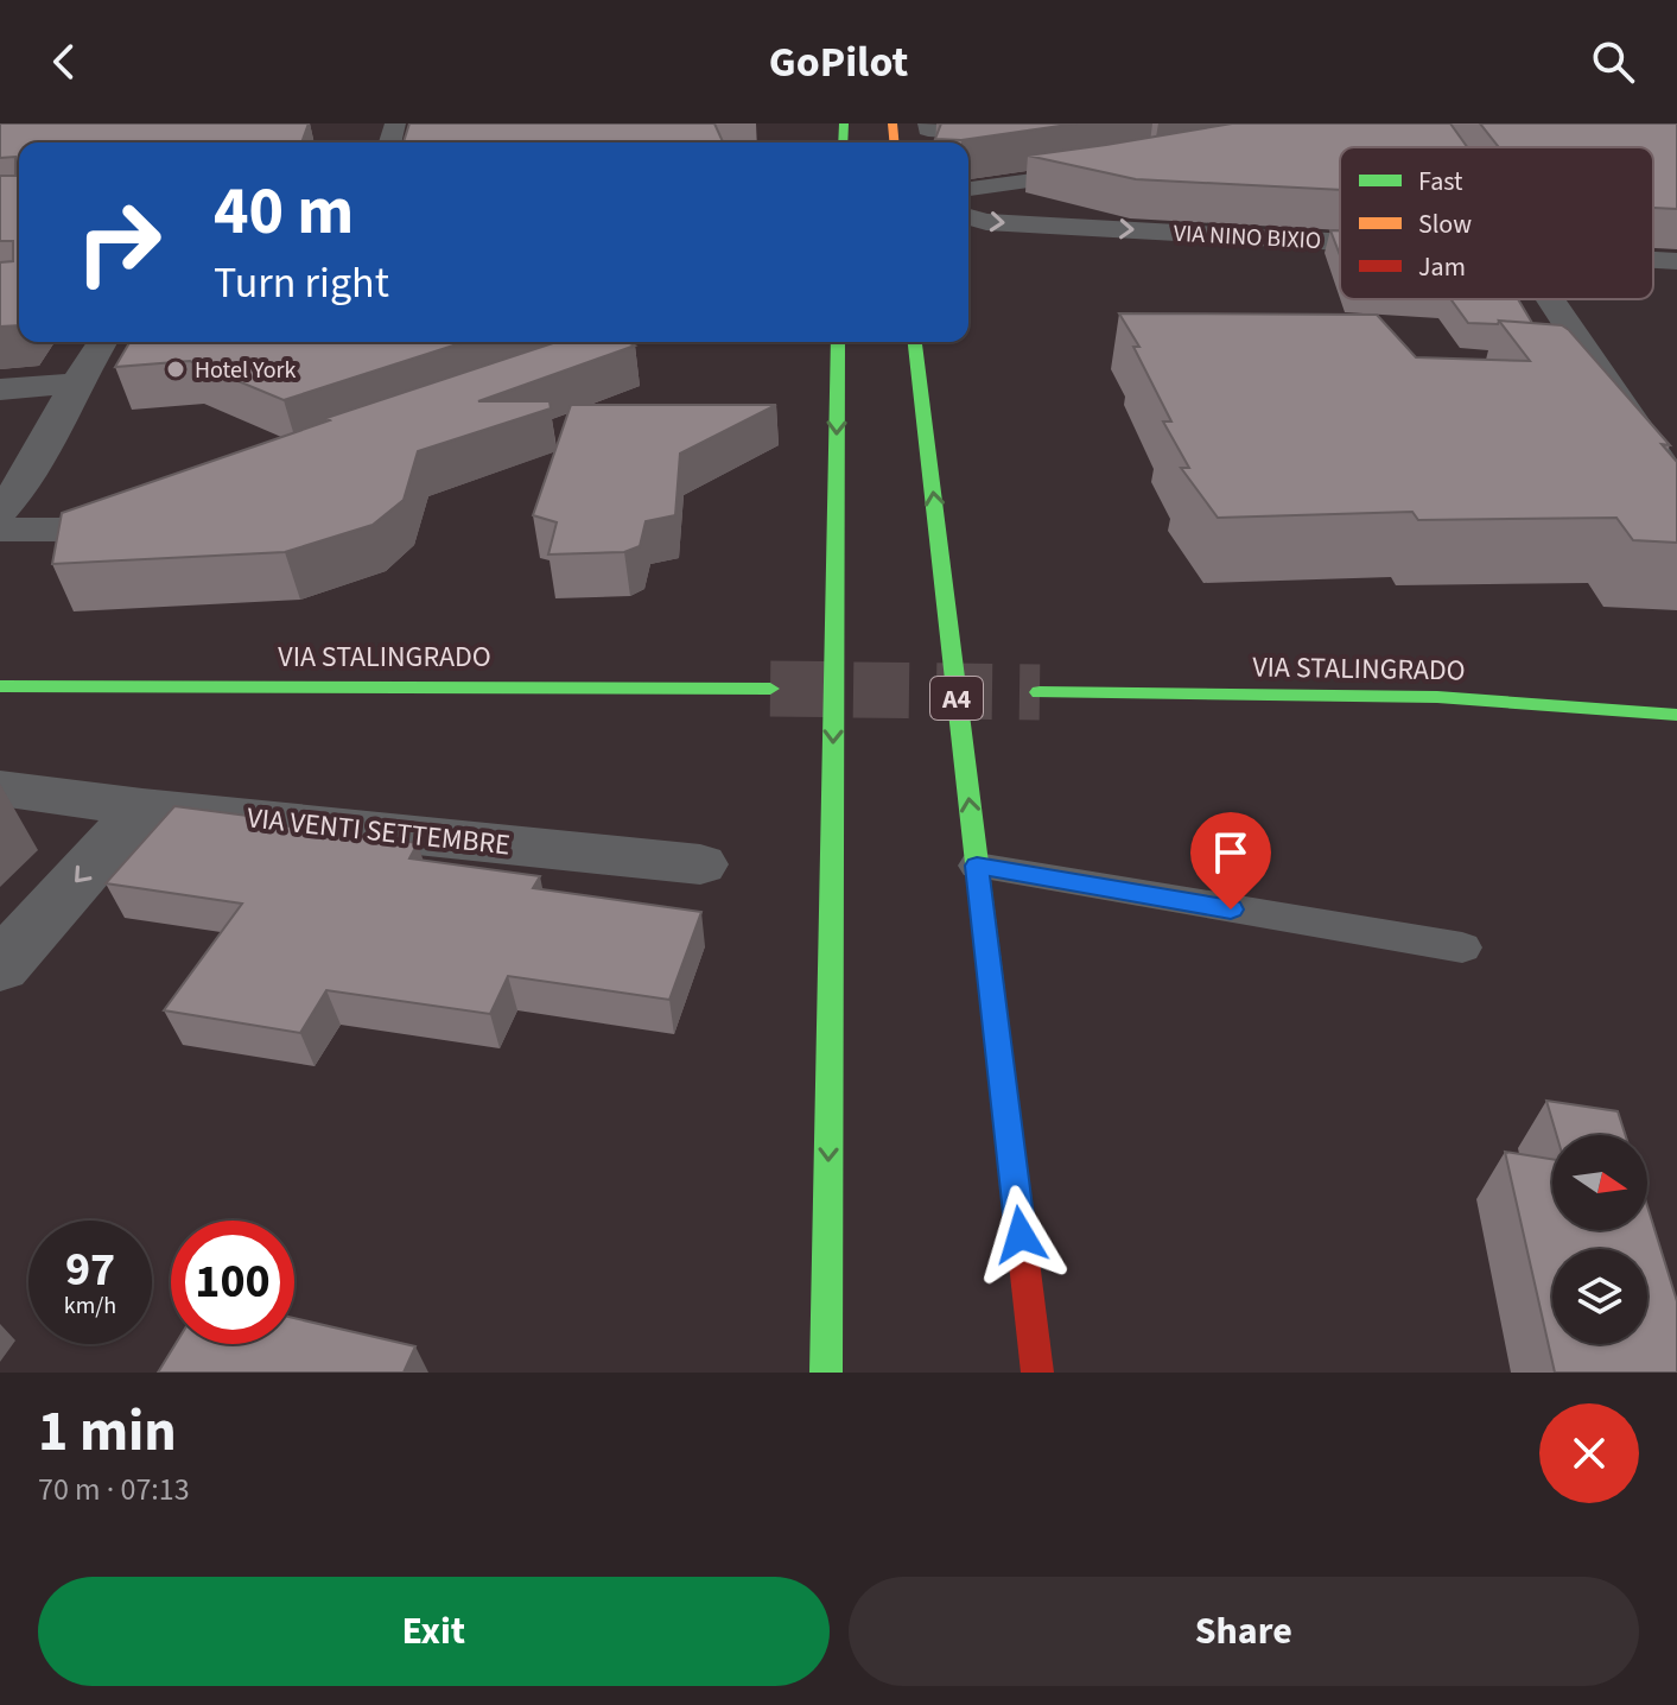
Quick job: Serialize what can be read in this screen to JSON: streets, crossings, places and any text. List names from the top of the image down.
{
  "streets": {
    "main road": ["VIA STALINGRADO", "A4"],
    "street": ["VIA NINO BIXIO", "VIA VENTI SETTEMBRE"]
  },
  "places": ["Hotel York"],
  "legend": ["Fast", "Slow", "Jam"],
  "north": "right",
  "page": {
    "header": "GoPilot",
    "turn": ["40 m", "Turn right"],
    "speed": "97 km/h",
    "limit": "100",
    "heading": ["1 min", "70 m · 07:13"],
    "buttons": ["Exit", "Share"]
  }
}
